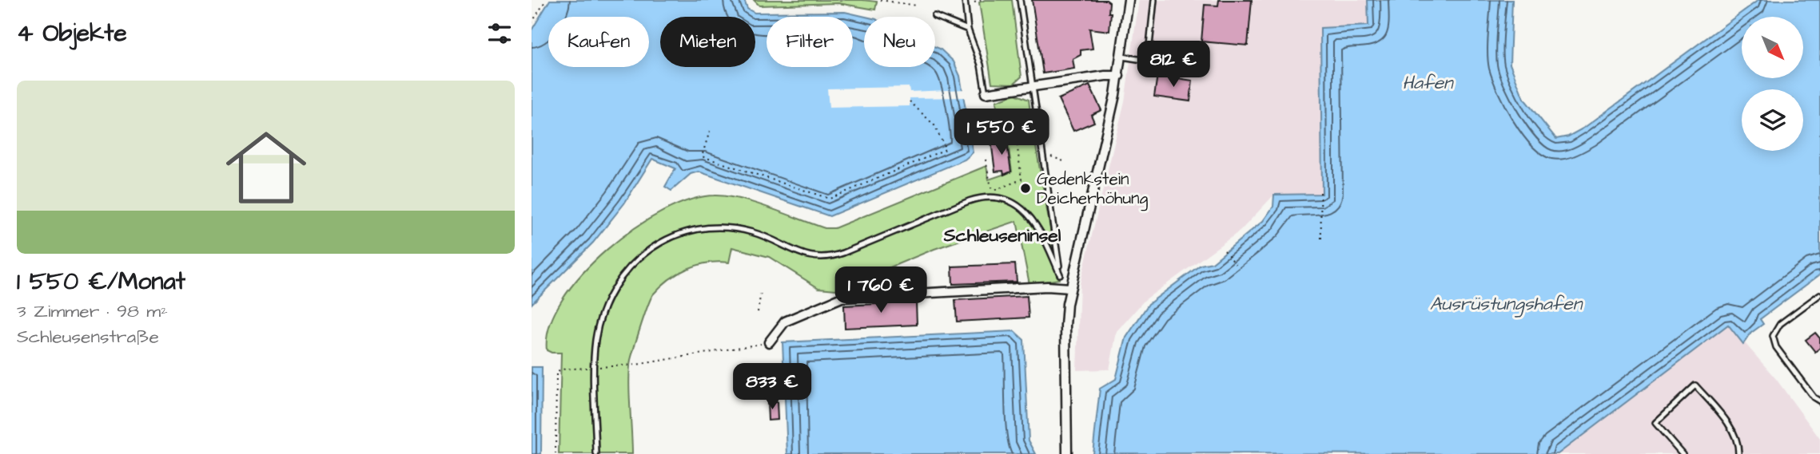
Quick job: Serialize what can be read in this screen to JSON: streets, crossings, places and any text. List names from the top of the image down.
{
  "districts": ["Schleuseninsel"],
  "water": ["Hafen", "Ausrüstungshafen"],
  "places": ["Gedenkstein Deicherhöhung"],
  "north": "bottom right",
  "page": {
    "heading": "4 Objekte",
    "chip": [
      "Kaufen",
      "Mieten",
      "Filter",
      "Neu"
    ],
    "price": [
      "812 €",
      "1 550 €",
      "1 760 €",
      "833 €"
    ],
    "list": [
      {
        "name": "1 550 €/Monat",
        "note": "3 Zimmer · 98 m² · Schleusenstraße"
      }
    ]
  }
}
